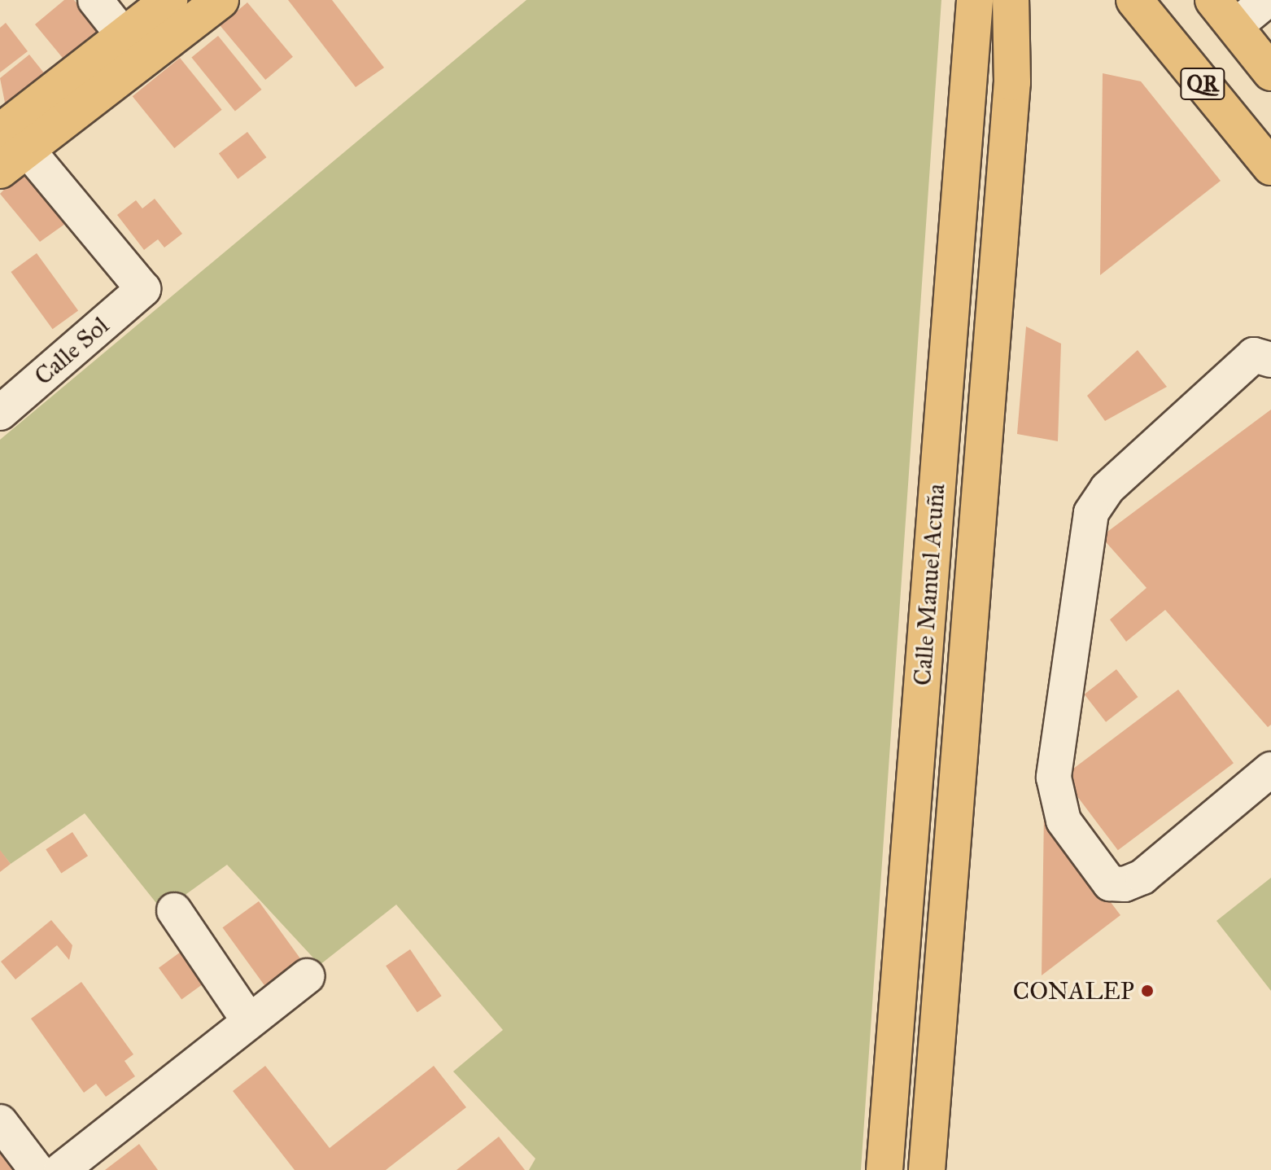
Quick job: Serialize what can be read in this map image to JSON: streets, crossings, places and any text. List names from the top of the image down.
{
  "streets": {
    "main road": ["QR", "Calle Manuel Acuña"],
    "street": ["Calle Sol"]
  },
  "places": ["CONALEP"]
}
